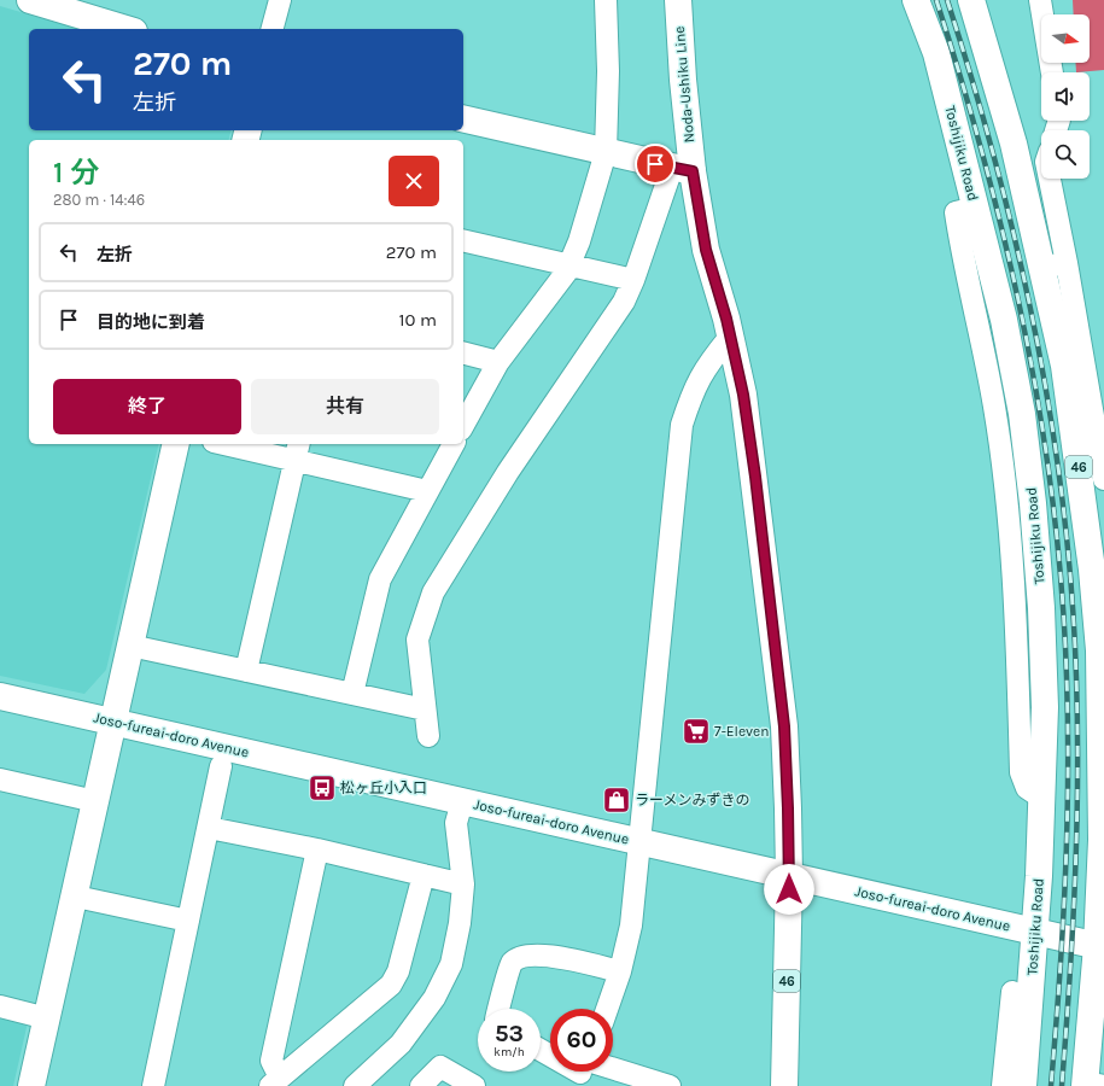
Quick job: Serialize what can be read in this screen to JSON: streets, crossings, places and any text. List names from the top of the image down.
{
  "streets": {
    "main road": [
      "Noda-Ushiku Line",
      "Toshijiku Road",
      "46",
      "Joso-fureai-doro Avenue"
    ]
  },
  "crossings": [
    ["Noda-Ushiku Line", "Joso-fureai-doro Avenue"],
    ["Toshijiku Road", "Joso-fureai-doro Avenue"],
    ["46", "Joso-fureai-doro Avenue"]
  ],
  "places": {
    "supermarket": ["7-Eleven"],
    "bus stop": ["松ヶ丘小入口"],
    "shop": ["ラーメンみずきの"]
  },
  "north": "right",
  "page": {
    "turn": ["270 m", "左折"],
    "heading": ["1 分", "280 m · 14:46"],
    "list": [
      {
        "name": "左折",
        "value": "270 m"
      },
      {
        "name": "目的地に到着",
        "value": "10 m"
      }
    ],
    "buttons": ["終了", "共有"],
    "speed": "53 km/h",
    "limit": "60"
  }
}
